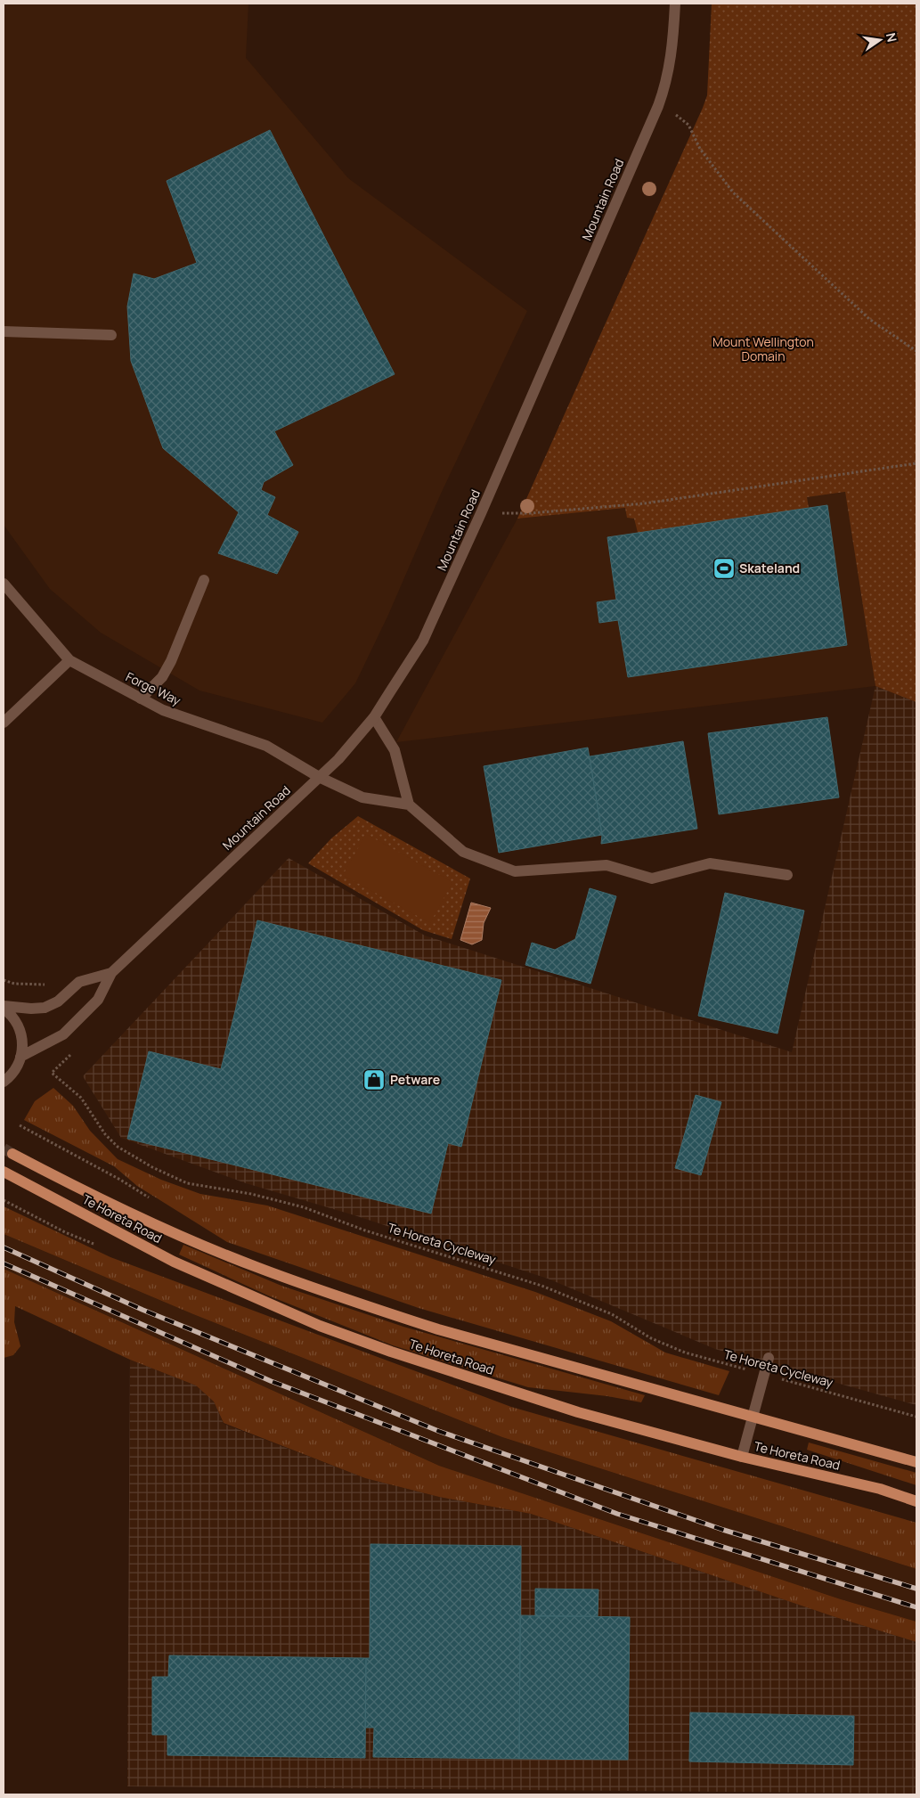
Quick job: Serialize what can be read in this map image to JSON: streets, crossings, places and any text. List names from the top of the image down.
{
  "streets": {
    "main road": ["Te Horeta Road"],
    "street": ["Mountain Road", "Forge Way"],
    "path": ["Te Horeta Cycleway"]
  },
  "crossings": [
    ["Mountain Road", "Forge Way"]
  ],
  "parks": ["Mount Wellington Domain"],
  "places": {
    "sports": ["Skateland"],
    "shop": ["Petware"]
  },
  "north": "right"
}
